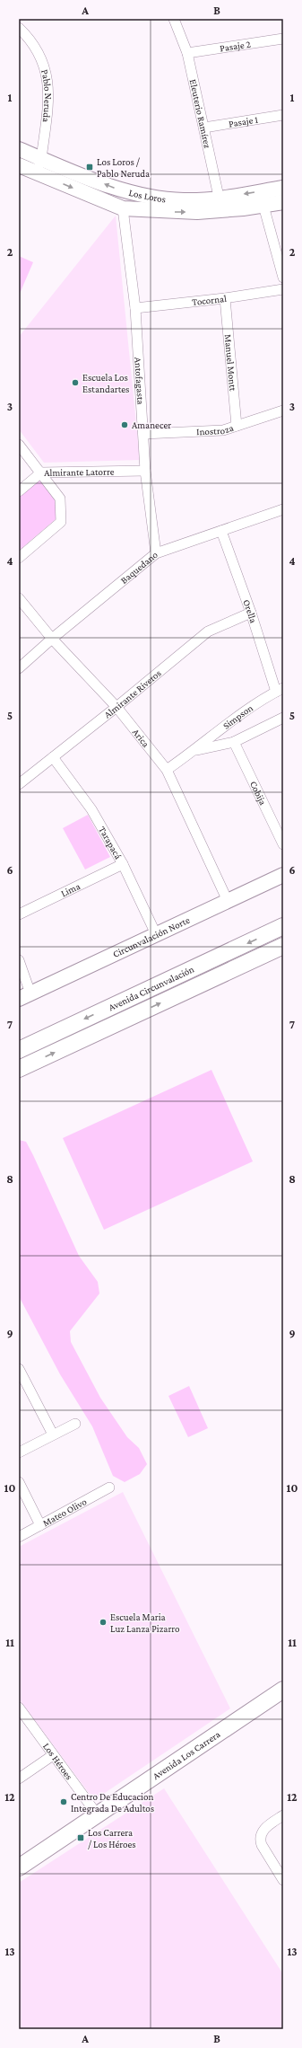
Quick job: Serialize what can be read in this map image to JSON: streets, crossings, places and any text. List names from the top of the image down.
{
  "streets": {
    "main road": [
      "Los Loros",
      "Circunvalación Norte",
      "Avenida Circunvalación",
      "Avenida Los Carrera"
    ],
    "street": [
      "Pasaje 2",
      "Pablo Neruda",
      "Eleuterio Ramírez",
      "Pasaje 1",
      "Tocornal",
      "Manuel Montt",
      "Antofagasta",
      "Inostroza",
      "Almirante Latorre",
      "Baquedano",
      "Orella",
      "Almirante Riveros",
      "Simpson",
      "Arica",
      "Cobija",
      "Tarapacá",
      "Lima",
      "Mateo Olivo",
      "Los Héroes"
    ]
  },
  "crossings": [
    ["Pasaje 2", "Eleuterio Ramírez"],
    ["Pablo Neruda", "Los Loros"],
    ["Eleuterio Ramírez", "Pasaje 1"],
    ["Eleuterio Ramírez", "Los Loros"],
    ["Los Loros", "Antofagasta"],
    ["Tocornal", "Manuel Montt"],
    ["Tocornal", "Antofagasta"],
    ["Manuel Montt", "Inostroza"],
    ["Antofagasta", "Inostroza"],
    ["Antofagasta", "Almirante Latorre"],
    ["Antofagasta", "Baquedano"],
    ["Baquedano", "Orella"],
    ["Baquedano", "Arica"],
    ["Orella", "Almirante Riveros"],
    ["Orella", "Simpson"],
    ["Almirante Riveros", "Arica"],
    ["Almirante Riveros", "Tarapacá"],
    ["Simpson", "Arica"],
    ["Simpson", "Cobija"],
    ["Arica", "Circunvalación Norte"],
    ["Tarapacá", "Lima"],
    ["Tarapacá", "Circunvalación Norte"],
    ["Avenida Los Carrera", "Los Héroes"]
  ],
  "places": {
    "transit": ["Los Loros / Pablo Neruda", "Los Carrera / Los Héroes"],
    "other": [
      "Escuela Los Estandartes",
      "Amanecer",
      "Escuela Maria Luz Lanza Pizarro",
      "Centro De Educacion Integrada De Adultos"
    ]
  },
  "grid": {
    "columns": ["A", "B"],
    "rows": [
      "1",
      "2",
      "3",
      "4",
      "5",
      "6",
      "7",
      "8",
      "9",
      "10",
      "11",
      "12",
      "13"
    ]
  }
}
